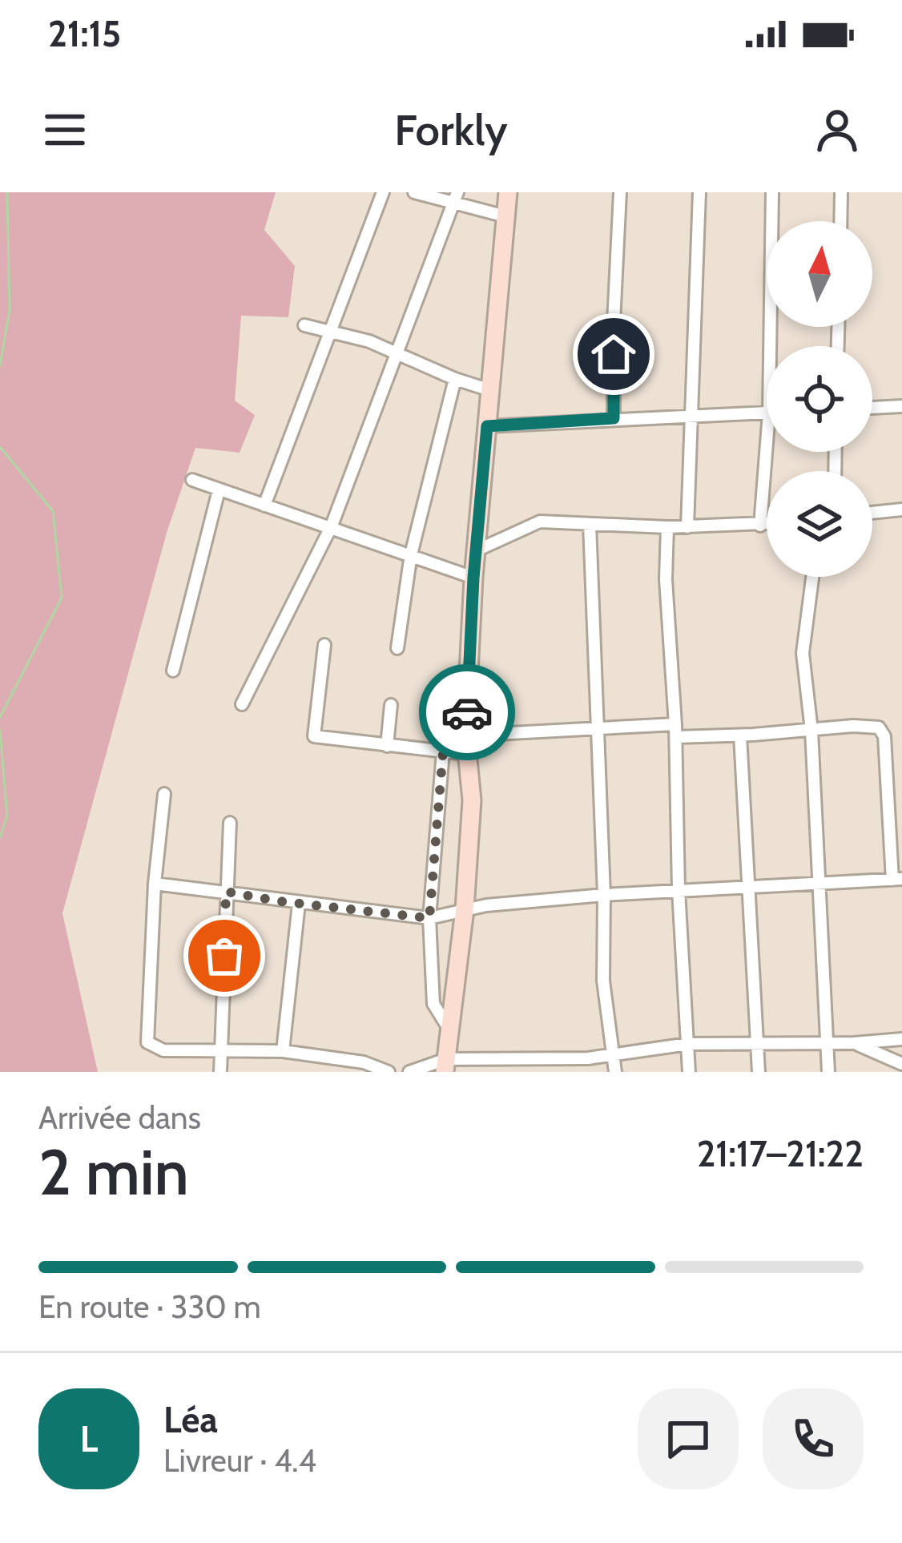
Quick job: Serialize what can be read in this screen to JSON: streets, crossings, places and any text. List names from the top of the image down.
{
  "north": "top",
  "page": {
    "status": "21:15",
    "header": "Forkly",
    "heading": ["2 min", "Arrivée dans", "21:17–21:22"],
    "panel": ["Léa", "Livreur · 4.4"],
    "bar": "En route · 330 m",
    "round": "L"
  }
}
